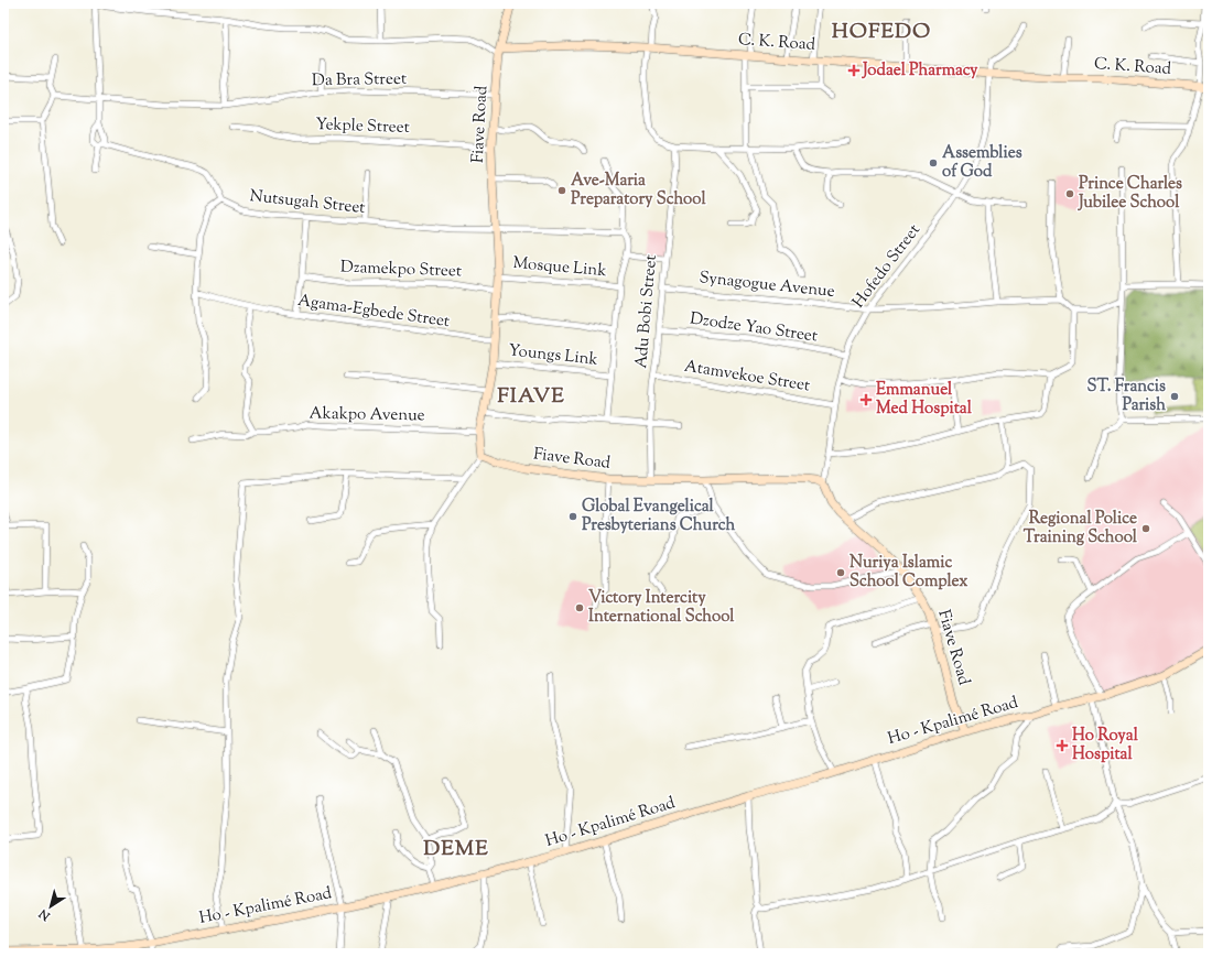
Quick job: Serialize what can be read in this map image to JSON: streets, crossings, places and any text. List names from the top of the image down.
{
  "streets": {
    "street": [
      "C. K. Road",
      "Da Bra Street",
      "Fiave Road",
      "Yekple Street",
      "Nutsugah Street",
      "Hofedo Street",
      "Mosque Link",
      "Dzamekpo Street",
      "Synagogue Avenue",
      "Agama-Egbede Street",
      "Adu Bobi Street",
      "Dzodze Yao Street",
      "Youngs Link",
      "Atamvekoe Street",
      "Akakpo Avenue",
      "Ho - Kpalimé Road"
    ]
  },
  "crossings": [
    ["C. K. Road", "Fiave Road"],
    ["C. K. Road", "Hofedo Street"],
    ["Da Bra Street", "Fiave Road"],
    ["Fiave Road", "Yekple Street"],
    ["Fiave Road", "Nutsugah Street"],
    ["Fiave Road", "Hofedo Street"],
    ["Fiave Road", "Mosque Link"],
    ["Fiave Road", "Dzamekpo Street"],
    ["Fiave Road", "Agama-Egbede Street"],
    ["Fiave Road", "Adu Bobi Street"],
    ["Fiave Road", "Youngs Link"],
    ["Fiave Road", "Akakpo Avenue"],
    ["Fiave Road", "Ho - Kpalimé Road"],
    ["Hofedo Street", "Synagogue Avenue"],
    ["Hofedo Street", "Dzodze Yao Street"],
    ["Hofedo Street", "Atamvekoe Street"],
    ["Synagogue Avenue", "Adu Bobi Street"],
    ["Adu Bobi Street", "Dzodze Yao Street"],
    ["Adu Bobi Street", "Atamvekoe Street"]
  ],
  "districts": ["HOFEDO", "FIAVE", "DEME"],
  "places": {
    "health": ["Jodael Pharmacy", "Emmanuel Med Hospital", "Ho Royal Hospital"],
    "other": [
      "Assemblies of God",
      "Ave-Maria Preparatory School",
      "Prince Charles Jubilee School",
      "ST. Francis Parish",
      "Global Evangelical Presbyterians Church",
      "Regional Police Training School",
      "Nuriya Islamic School Complex",
      "Victory Intercity International School"
    ]
  },
  "north": "bottom left"
}
